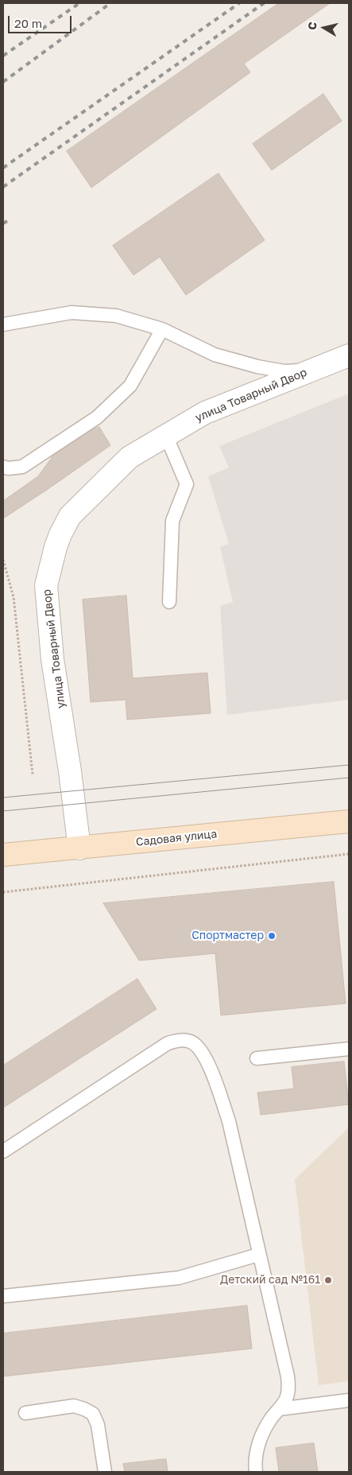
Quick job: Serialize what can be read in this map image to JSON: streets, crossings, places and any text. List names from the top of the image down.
{
  "streets": {
    "main road": ["Садовая улица"],
    "street": ["улица Товарный Двор"]
  },
  "crossings": [
    ["улица Товарный Двор", "Садовая улица"]
  ],
  "places": ["Спортмастер", "Детский сад №161"],
  "scale_bar": "20 m",
  "north": "left"
}
